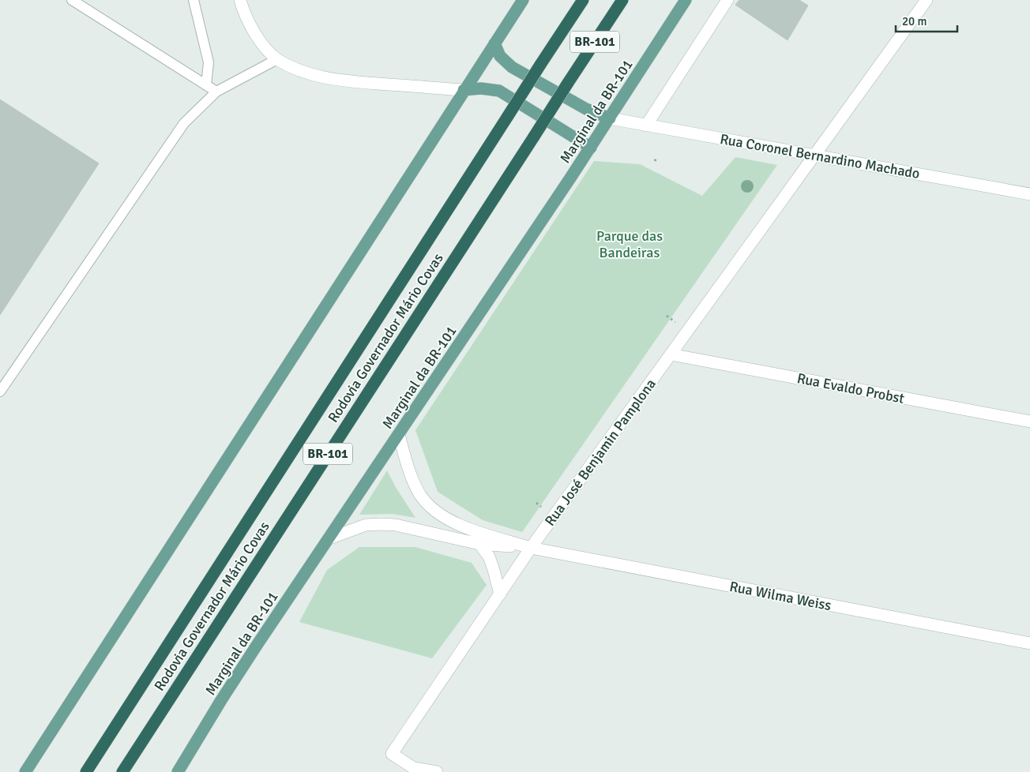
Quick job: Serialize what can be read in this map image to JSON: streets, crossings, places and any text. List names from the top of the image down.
{
  "streets": {
    "highway": ["BR-101", "Rodovia Governador Mário Covas"],
    "main road": ["Marginal da BR-101"],
    "street": [
      "Rua Coronel Bernardino Machado",
      "Rua Evaldo Probst",
      "Rua José Benjamin Pamplona",
      "Rua Wilma Weiss"
    ]
  },
  "crossings": [
    ["Marginal da BR-101", "Rua Coronel Bernardino Machado"],
    ["Rua Coronel Bernardino Machado", "Rua José Benjamin Pamplona"],
    ["Rua Evaldo Probst", "Rua José Benjamin Pamplona"],
    ["Rua José Benjamin Pamplona", "Rua Wilma Weiss"]
  ],
  "parks": ["Parque das Bandeiras"],
  "scale_bar": "20 m"
}
